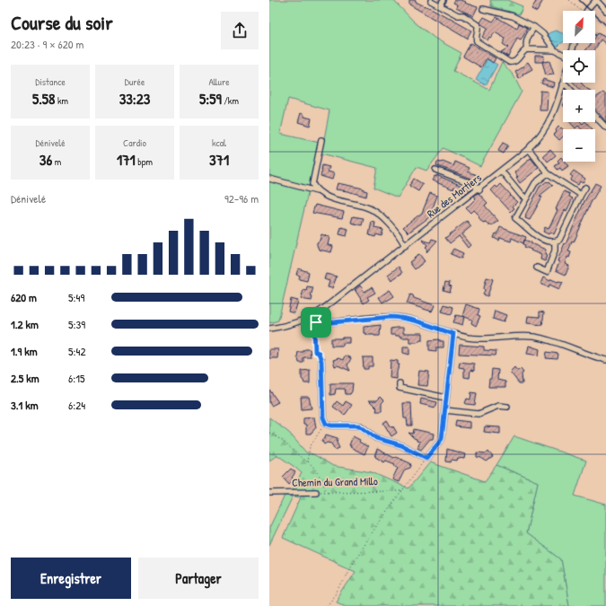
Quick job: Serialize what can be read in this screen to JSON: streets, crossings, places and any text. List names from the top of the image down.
{
  "streets": {
    "street": ["Rue des Mortiers", "Chemin du Grand Millo"]
  },
  "north": "top right",
  "page": {
    "heading": ["Course du soir", "20:23 · 9 × 620 m"],
    "map_buttons": ["+", "−"],
    "stats": [
      ["Distance", "5.58 km"],
      ["Durée", "33:23"],
      ["Allure", "5:59 /km"],
      ["Dénivelé", "36 m"],
      ["Cardio", "171 bpm"],
      ["kcal", "371"]
    ],
    "chart": ["Dénivelé", "92–96 m"],
    "list": [
      {
        "name": "620 m",
        "note": "5:49"
      },
      {
        "name": "1.2 km",
        "note": "5:39"
      },
      {
        "name": "1.9 km",
        "note": "5:42"
      },
      {
        "name": "2.5 km",
        "note": "6:15"
      },
      {
        "name": "3.1 km",
        "note": "6:24"
      }
    ],
    "buttons": ["Enregistrer", "Partager"]
  }
}
